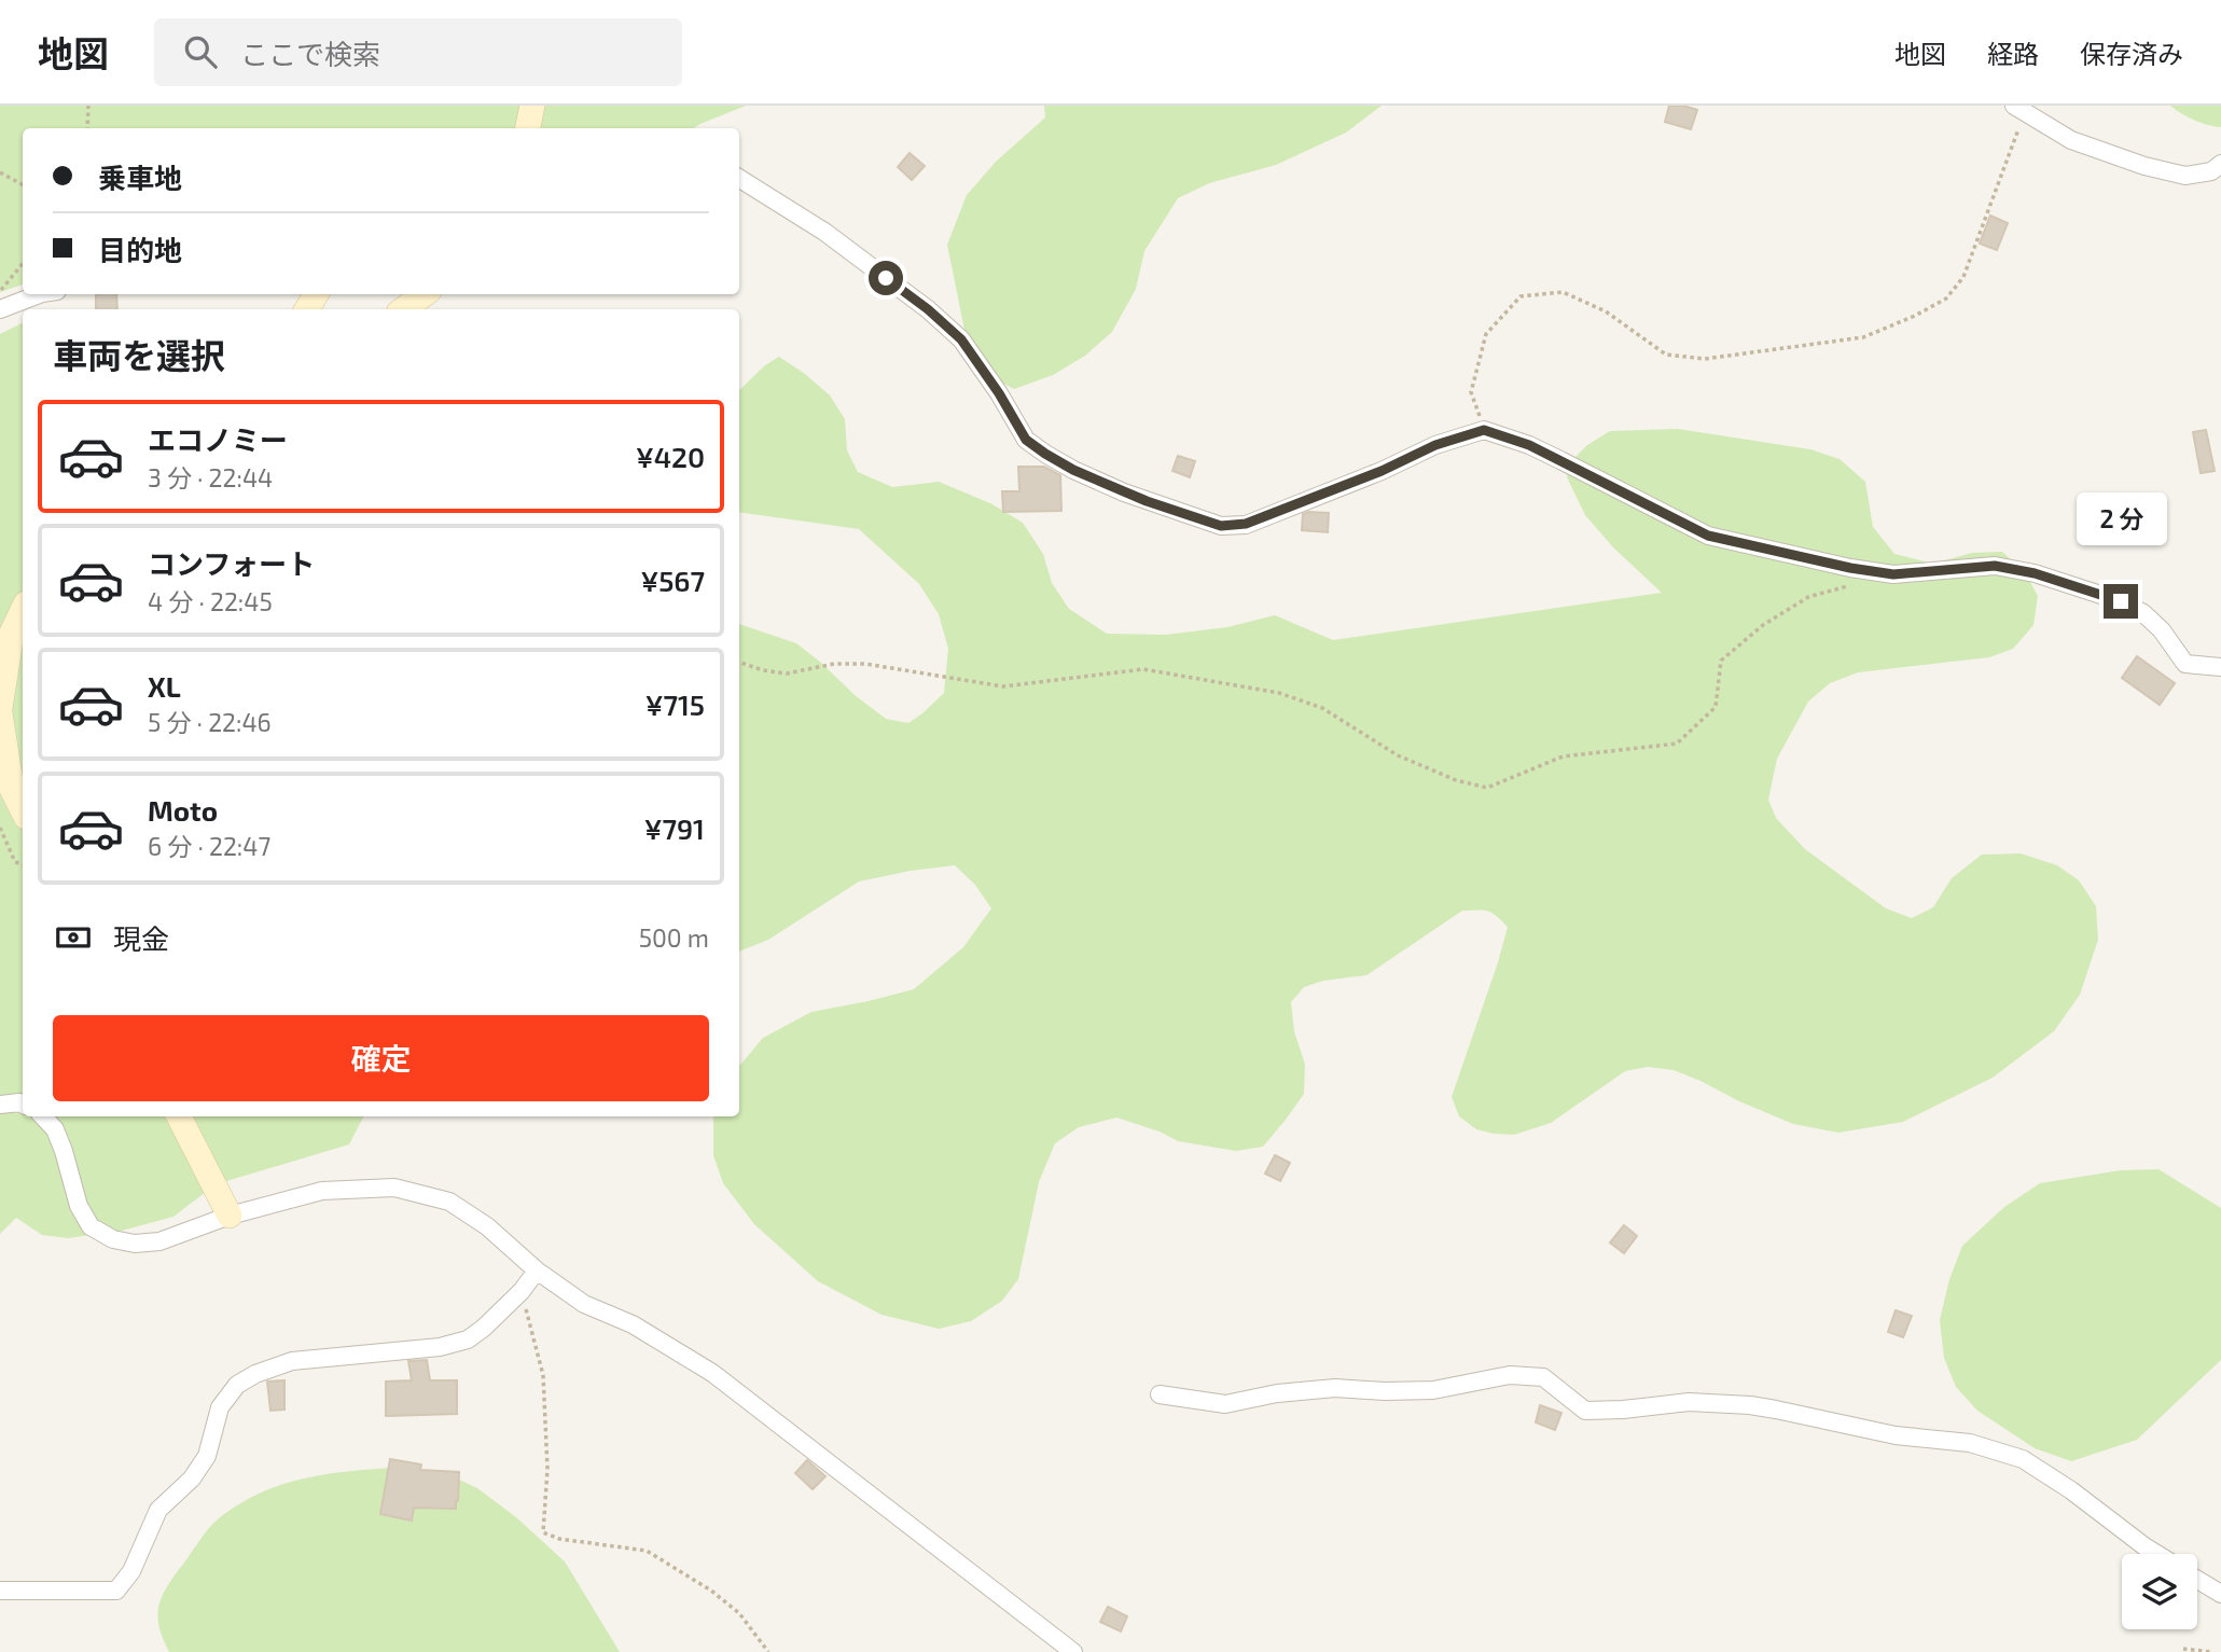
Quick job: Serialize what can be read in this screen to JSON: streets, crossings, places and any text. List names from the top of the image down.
{
  "page": {
    "header": "地図",
    "search": "ここで検索",
    "nav": ["地図", "経路", "保存済み"],
    "banner": ["乗車地", "目的地"],
    "heading": "車両を選択",
    "list": [
      {
        "name": "エコノミー",
        "note": "3 分 · 22:44",
        "value": "¥420"
      },
      {
        "name": "コンフォート",
        "note": "4 分 · 22:45",
        "value": "¥567"
      },
      {
        "name": "XL",
        "note": "5 分 · 22:46",
        "value": "¥715"
      },
      {
        "name": "Moto",
        "note": "6 分 · 22:47",
        "value": "¥791"
      }
    ],
    "bubble": "2 分",
    "pay": ["現金", "500 m"],
    "buttons": "確定"
  }
}
